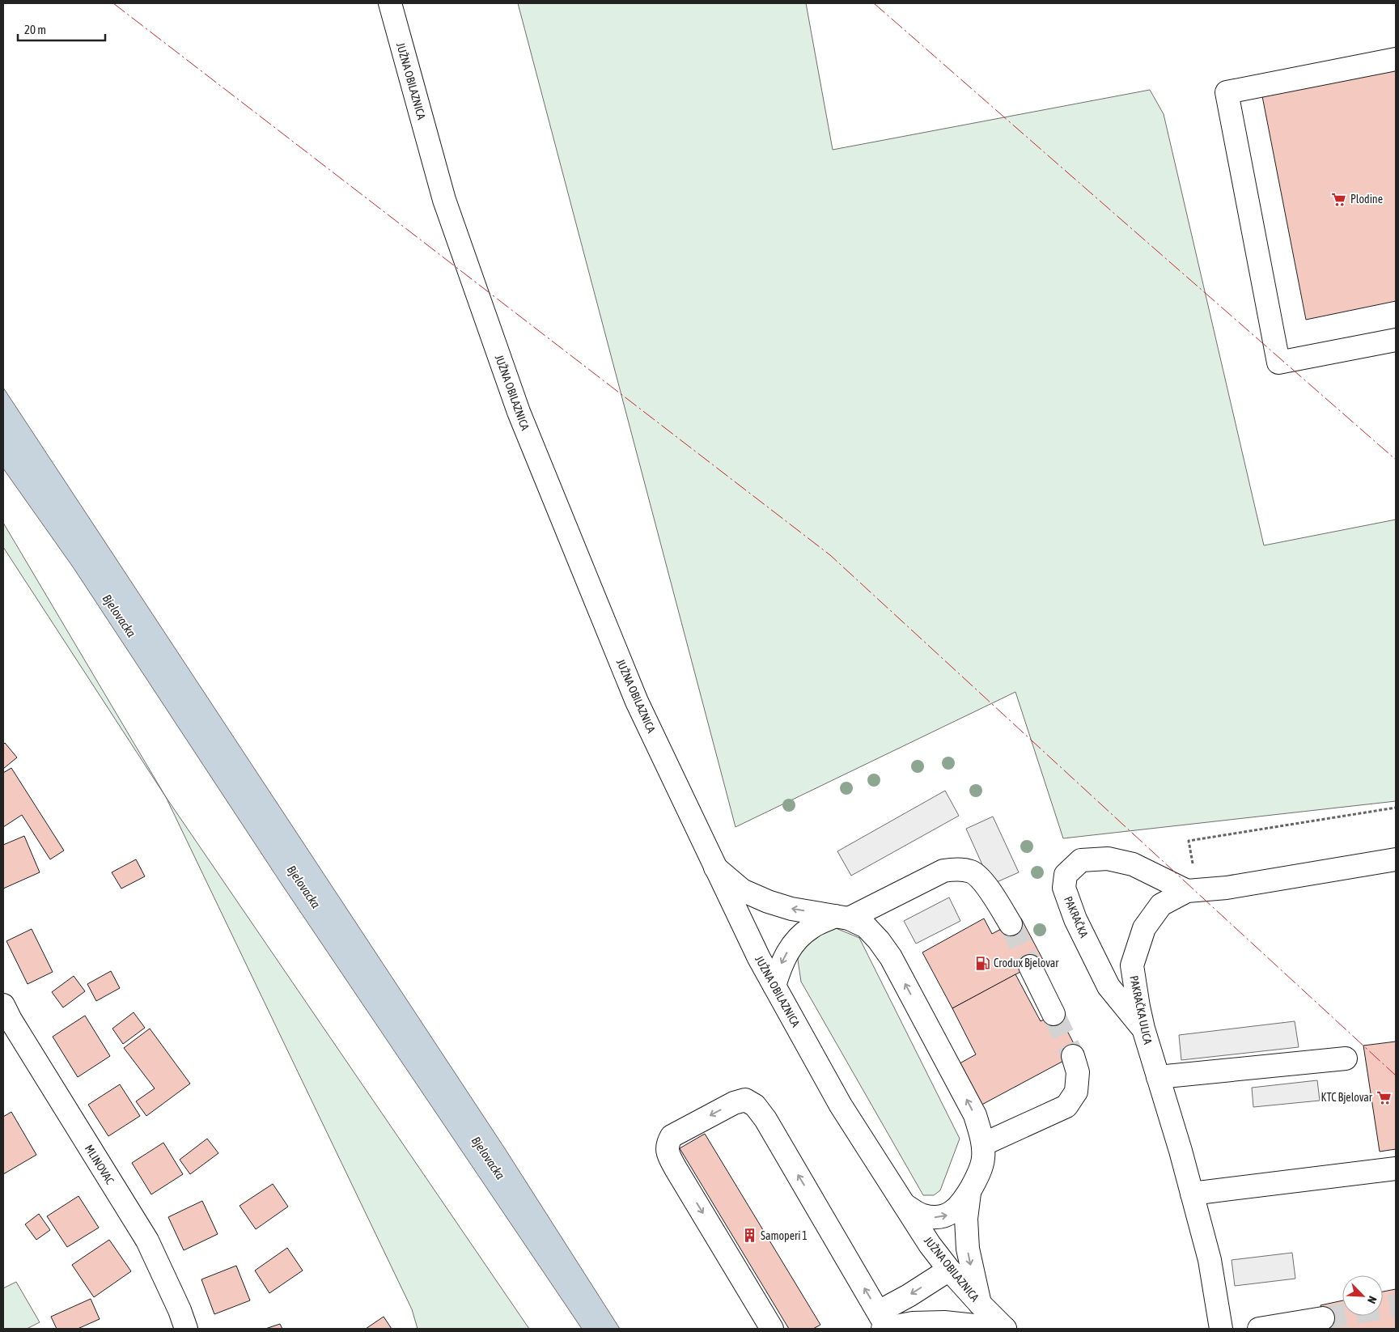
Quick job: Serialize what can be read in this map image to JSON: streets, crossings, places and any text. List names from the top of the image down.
{
  "streets": {
    "main road": [
      "JUŽNA OBILAZNICA",
      "PAKRAČKA",
      "PAKRAČKA ULICA",
      "MLINOVAC"
    ]
  },
  "crossings": [
    ["PAKRAČKA", "PAKRAČKA ULICA"]
  ],
  "water": ["Bjelovacka"],
  "places": {
    "supermarket": ["Plodine", "KTC Bjelovar"],
    "fuel station": ["Crodux Bjelovar"],
    "building": ["Samoperi 1"]
  },
  "scale_bar": "20 m",
  "north": "bottom right"
}
